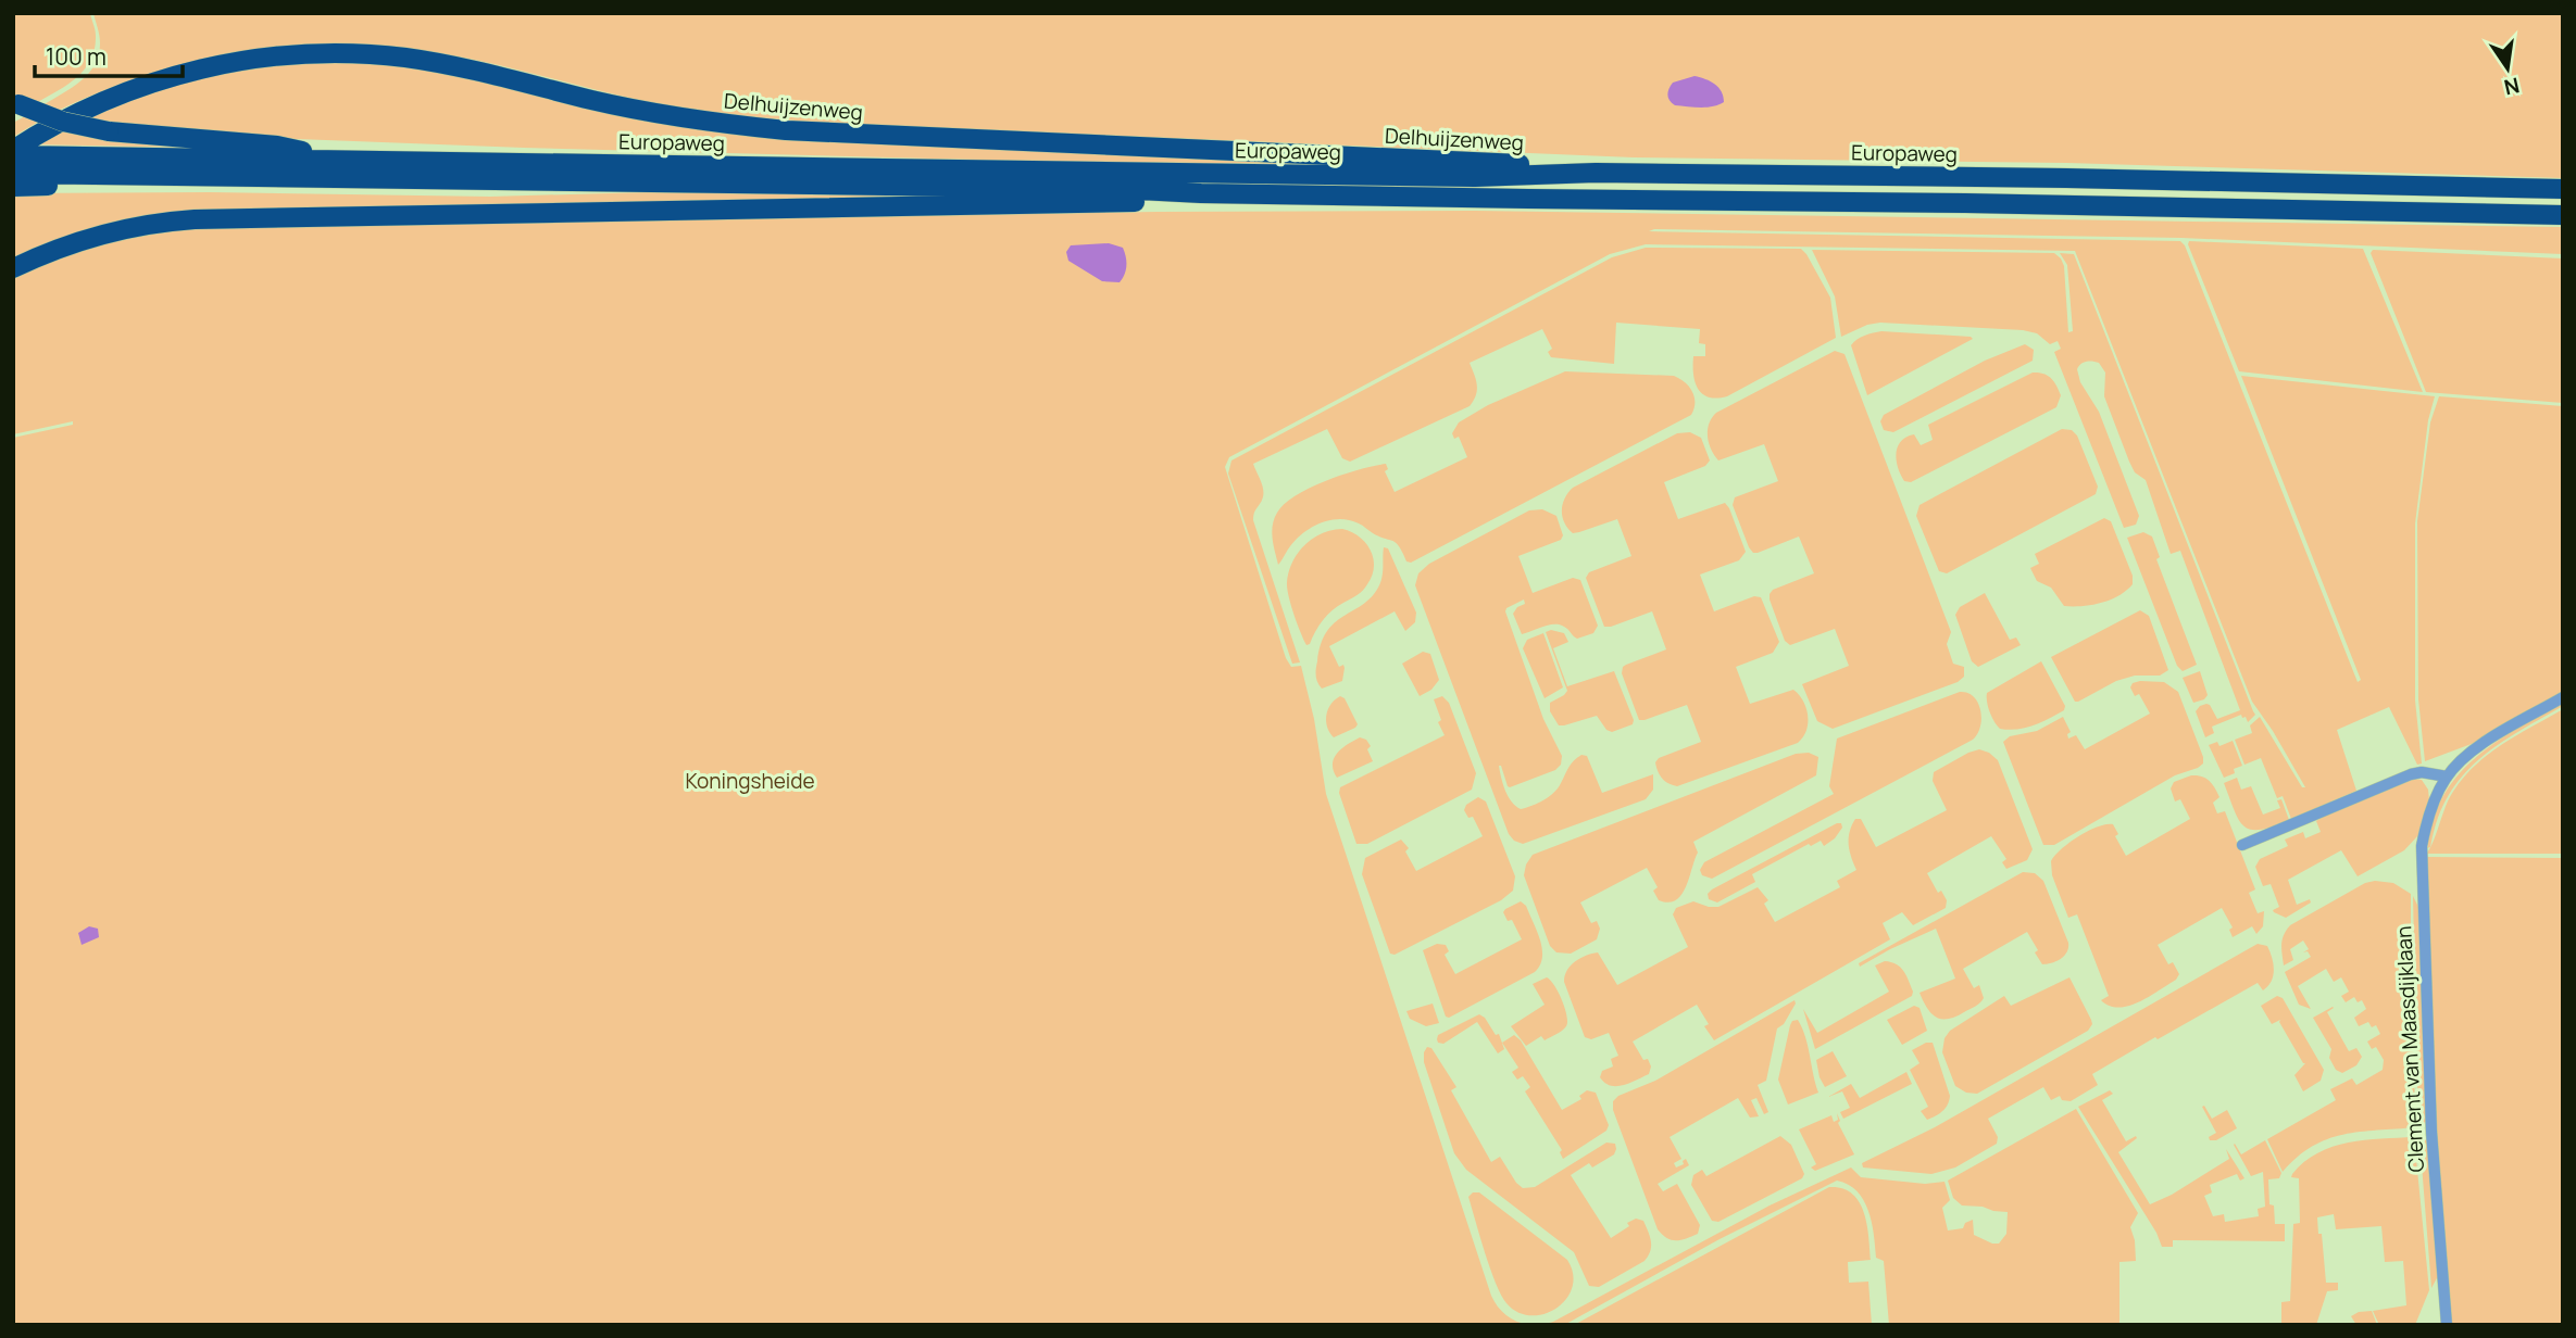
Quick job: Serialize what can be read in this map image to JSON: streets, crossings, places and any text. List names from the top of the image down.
{
  "streets": {
    "highway": ["Delhuijzenweg", "Europaweg"],
    "street": ["Clement van Maasdijklaan"]
  },
  "crossings": [
    ["Delhuijzenweg", "Europaweg"]
  ],
  "parks": ["Koningsheide"],
  "scale_bar": "100 m",
  "north": "bottom"
}
